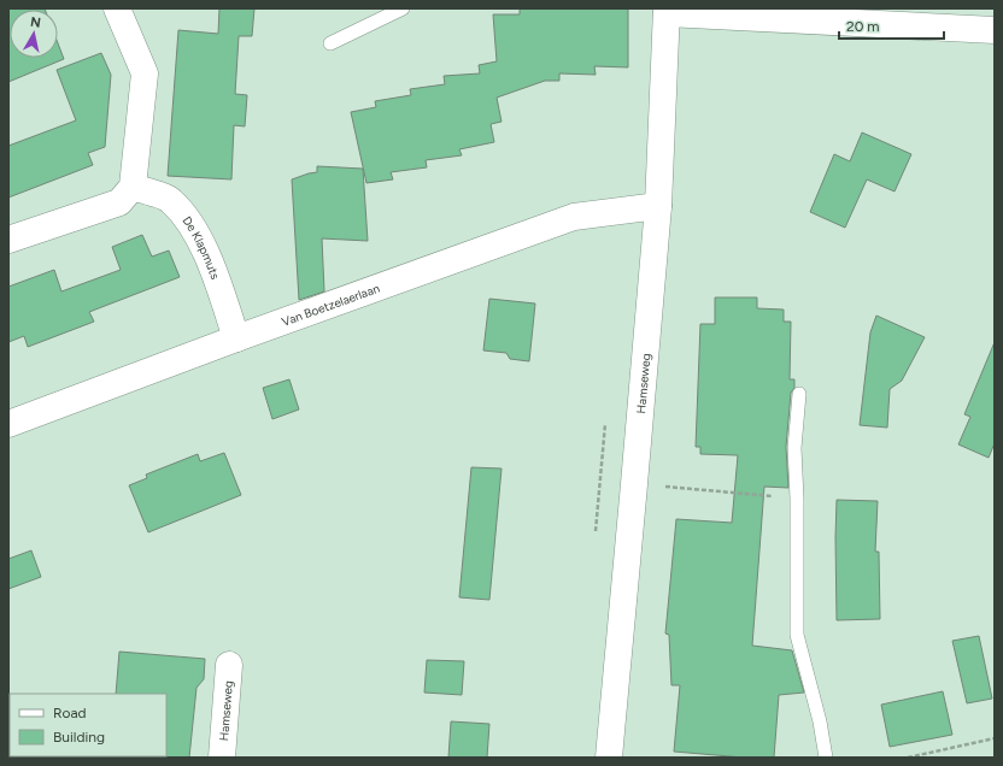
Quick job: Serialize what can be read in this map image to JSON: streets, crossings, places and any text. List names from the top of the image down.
{
  "streets": {
    "street": ["De Klapmuts", "Van Boetzelaerlaan", "Hamseweg"]
  },
  "crossings": [
    ["De Klapmuts", "Van Boetzelaerlaan"],
    ["Van Boetzelaerlaan", "Hamseweg"]
  ],
  "legend": ["Road", "Building"],
  "scale_bar": "20 m",
  "north": "top"
}
